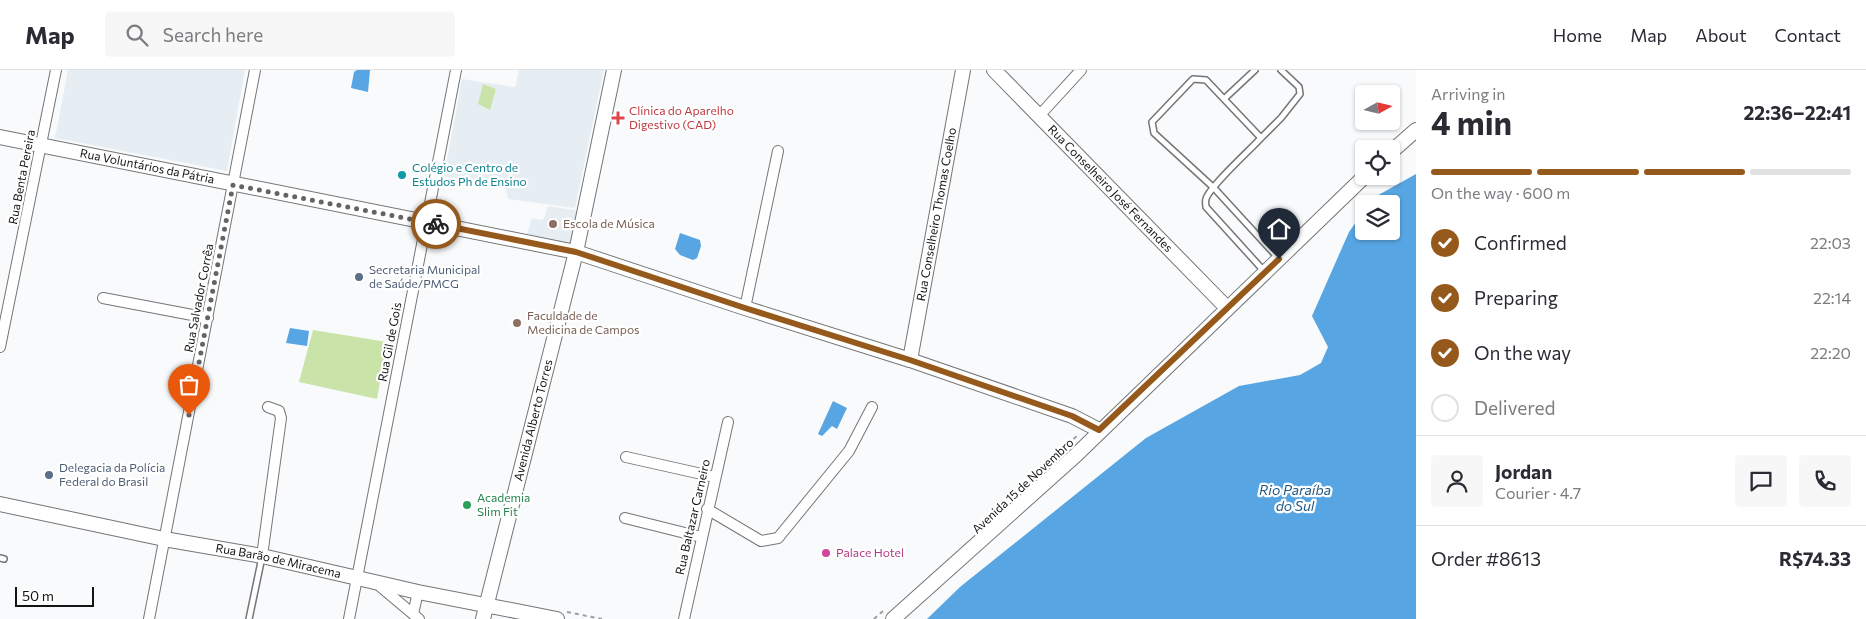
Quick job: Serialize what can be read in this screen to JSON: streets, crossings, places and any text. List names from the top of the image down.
{
  "streets": {
    "main road": [
      "Rua Voluntários da Pátria",
      "Rua Conselheiro José Fernandes",
      "Rua Conselheiro Thomas Coelho",
      "Avenida Alberto Torres",
      "Avenida 15 de Novembro",
      "Rua Barão de Miracema"
    ],
    "street": [
      "Rua Benta Pereira",
      "Rua Salvador Corrêa",
      "Rua Gil de Gois",
      "Rua Baltazar Carneiro"
    ]
  },
  "crossings": [
    ["Rua Voluntários da Pátria", "Rua Benta Pereira"],
    ["Rua Voluntários da Pátria", "Rua Conselheiro Thomas Coelho"],
    ["Rua Voluntários da Pátria", "Rua Salvador Corrêa"],
    ["Rua Voluntários da Pátria", "Rua Gil de Gois"],
    ["Rua Voluntários da Pátria", "Avenida Alberto Torres"],
    ["Rua Voluntários da Pátria", "Avenida 15 de Novembro"],
    ["Rua Conselheiro José Fernandes", "Avenida 15 de Novembro"],
    ["Rua Salvador Corrêa", "Rua Barão de Miracema"],
    ["Rua Gil de Gois", "Rua Barão de Miracema"],
    ["Avenida Alberto Torres", "Rua Barão de Miracema"]
  ],
  "water": ["Rio Paraíba do Sul"],
  "places": {
    "health": ["Clínica do Aparelho Digestivo (CAD)"],
    "other": [
      "Colégio e Centro de Estudos Ph de Ensino",
      "Escola de Música",
      "Secretaria Municipal de Saúde/PMCG",
      "Faculdade de Medicina de Campos",
      "Delegacia da Polícia Federal do Brasil",
      "Academia Slim Fit",
      "Palace Hotel"
    ]
  },
  "scale_bar": "50 m",
  "north": "right",
  "page": {
    "header": "Map",
    "search": "Search here",
    "nav": [
      "Home",
      "Map",
      "About",
      "Contact"
    ],
    "heading": ["4 min", "Arriving in", "22:36–22:41"],
    "panel": [
      "Jordan",
      "Courier · 4.7",
      "Order #8613",
      "R$74.33"
    ],
    "bar": "On the way · 600 m",
    "list": [
      ["Confirmed", "22:03"],
      ["Preparing", "22:14"],
      ["On the way", "22:20"],
      "Delivered"
    ],
    "scale": "50 m"
  }
}
